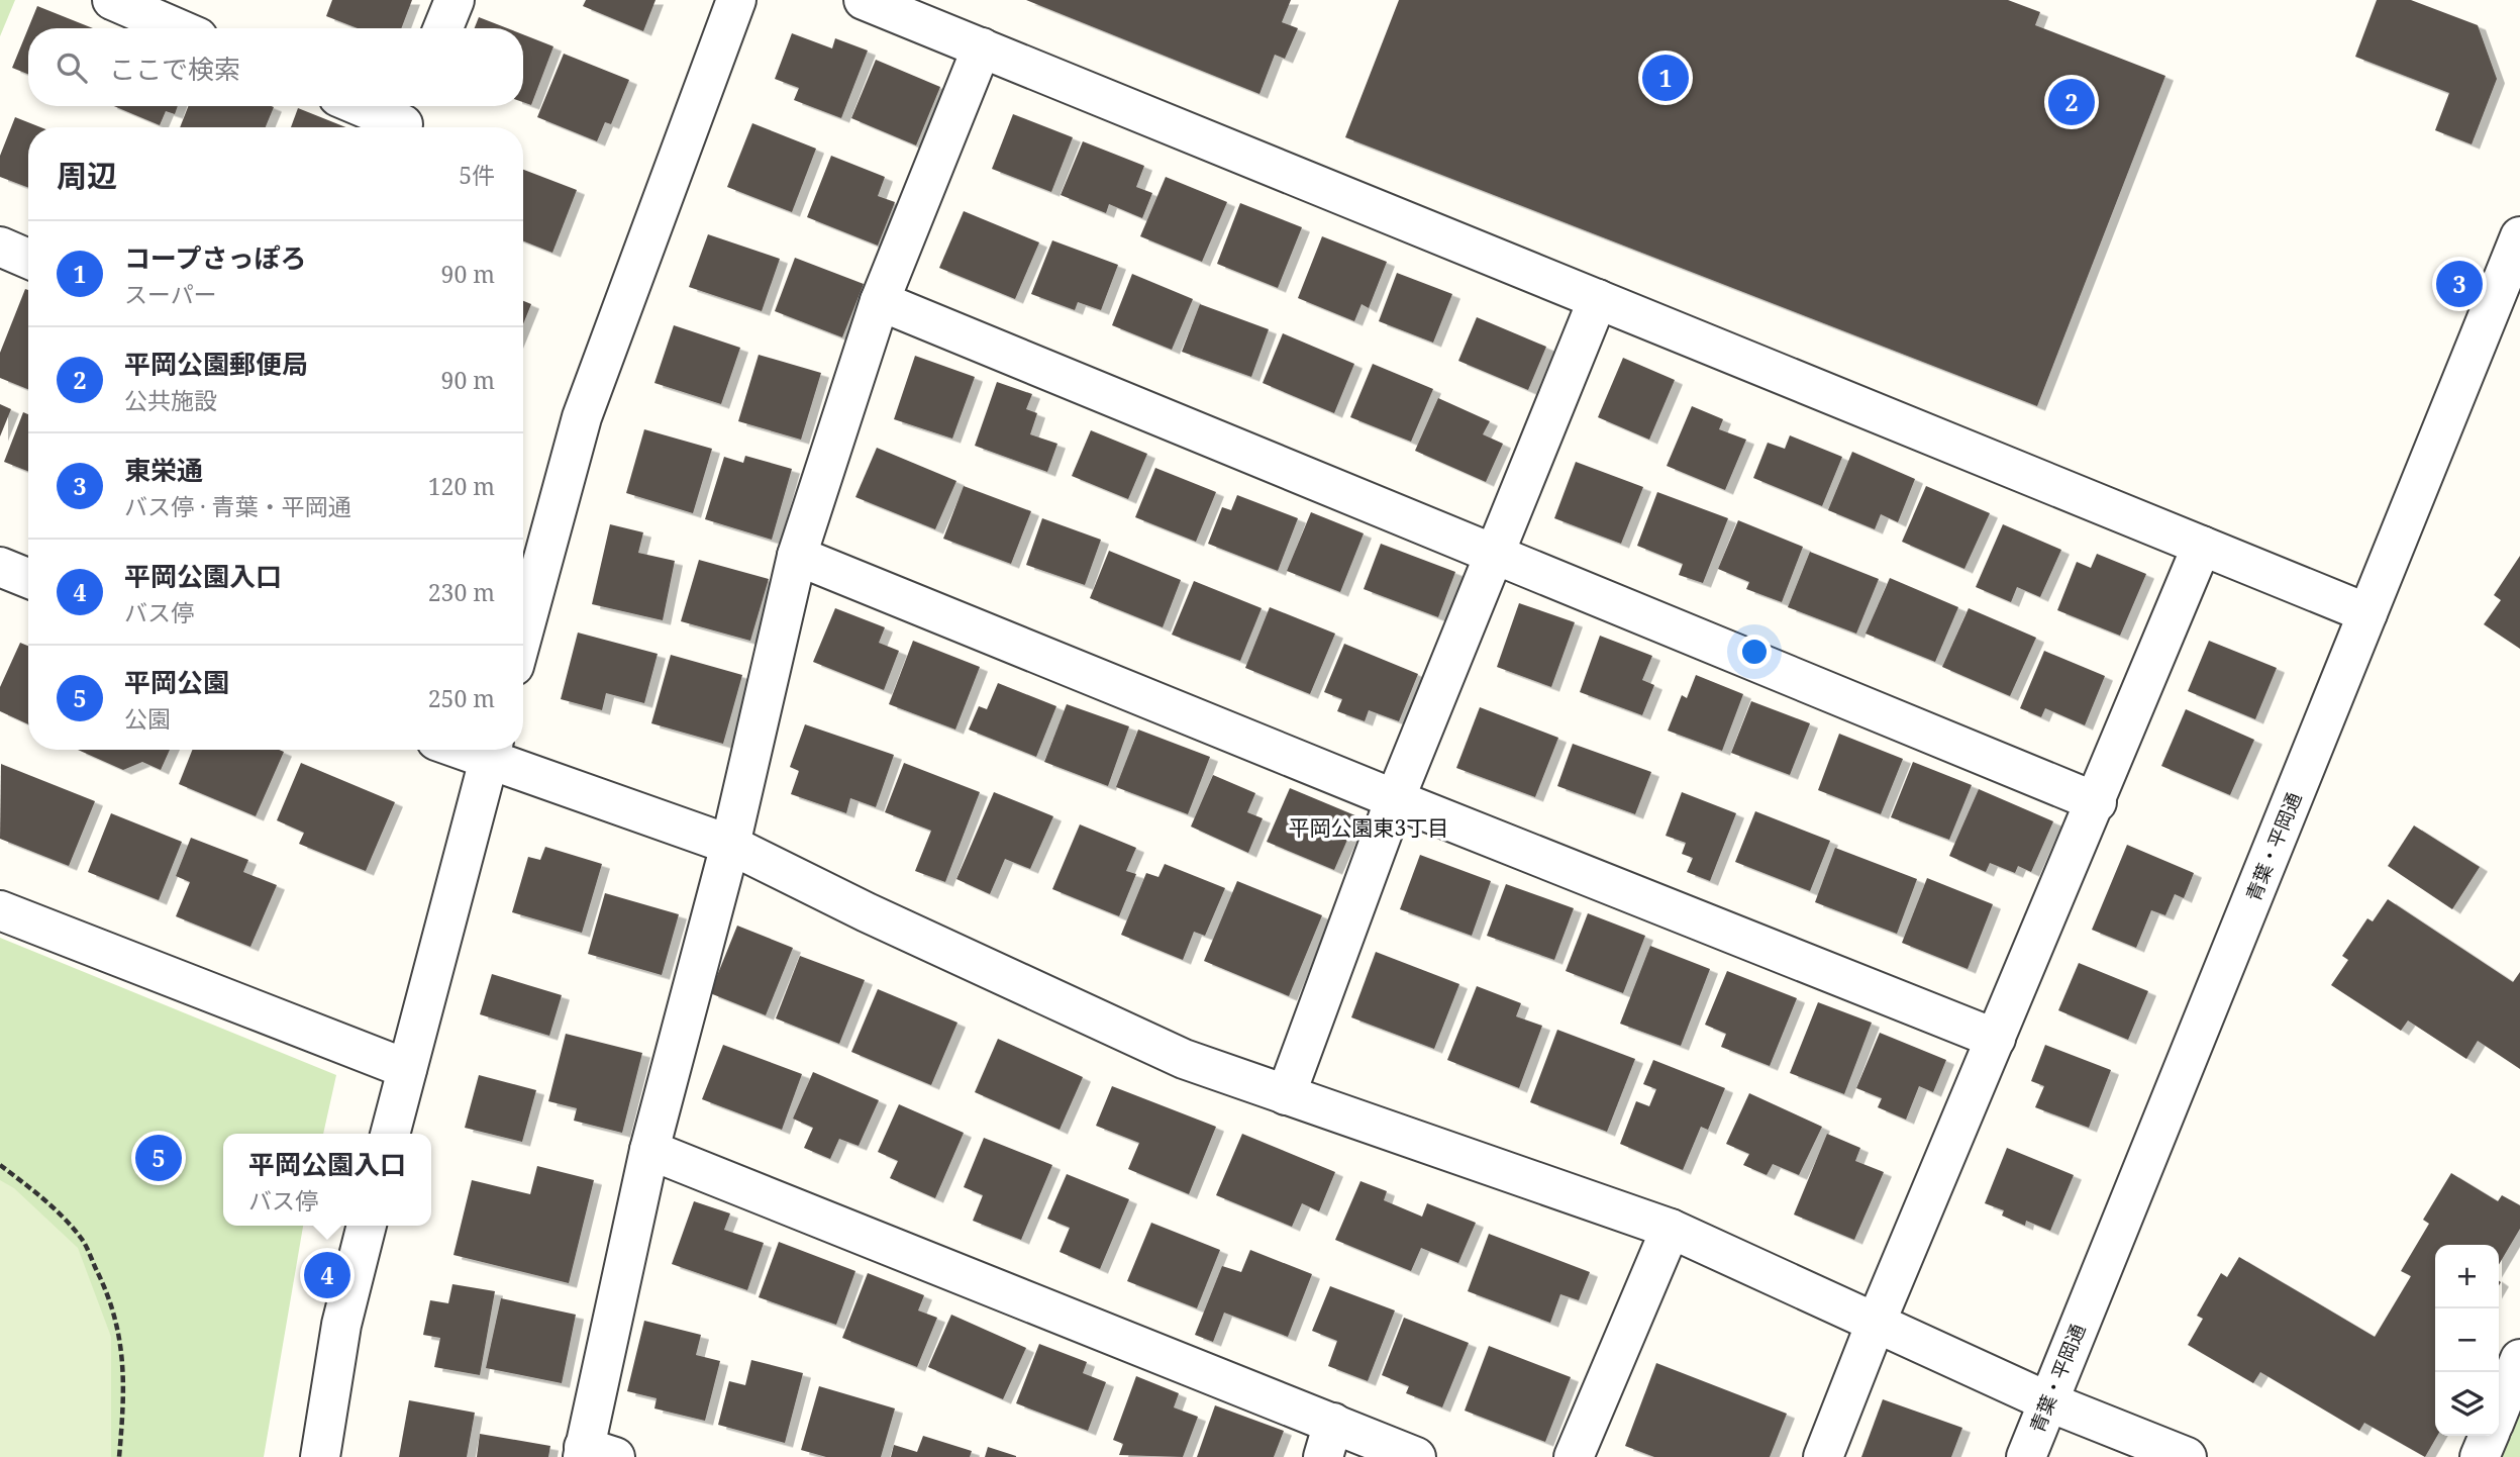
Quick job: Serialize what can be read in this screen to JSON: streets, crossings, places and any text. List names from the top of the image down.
{
  "streets": {
    "street": ["青葉・平岡通"]
  },
  "districts": ["平岡公園東3丁目"],
  "page": {
    "search": "ここで検索",
    "pins": [
      "1",
      "2",
      "3",
      "5",
      "4"
    ],
    "heading": ["周辺", "5件"],
    "list": [
      {
        "mark": "1",
        "name": "コープさっぽろ",
        "note": "スーパー",
        "value": "90 m"
      },
      {
        "mark": "2",
        "name": "平岡公園郵便局",
        "note": "公共施設",
        "value": "90 m"
      },
      {
        "mark": "3",
        "name": "東栄通",
        "note": "バス停 · 青葉・平岡通",
        "value": "120 m"
      },
      {
        "mark": "4",
        "name": "平岡公園入口",
        "note": "バス停",
        "value": "230 m"
      },
      {
        "mark": "5",
        "name": "平岡公園",
        "note": "公園",
        "value": "250 m"
      }
    ],
    "popup": ["平岡公園入口", "バス停"],
    "map_buttons": ["+", "−"]
  }
}
